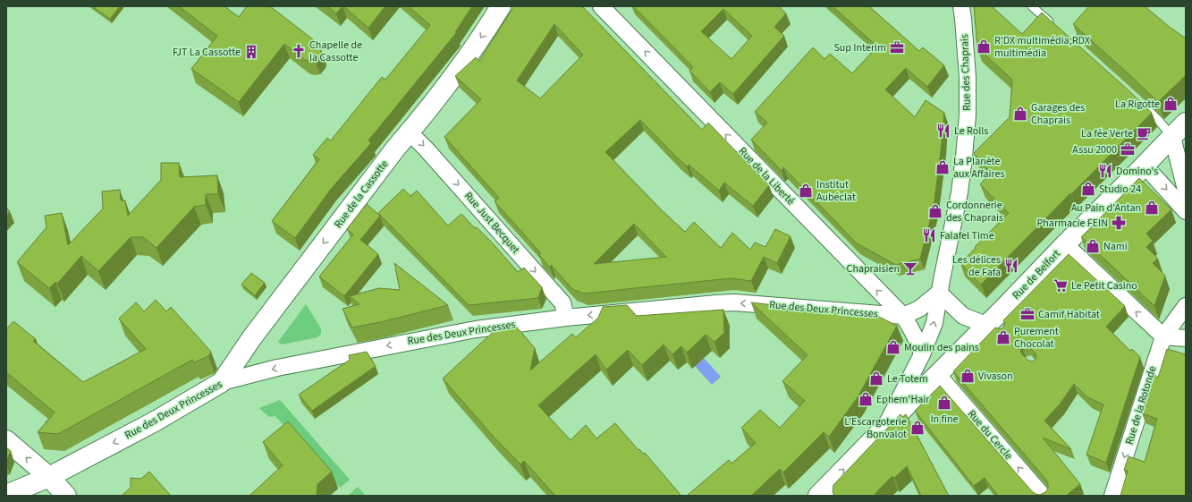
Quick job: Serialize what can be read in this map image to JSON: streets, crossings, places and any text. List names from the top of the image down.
{
  "streets": {
    "main road": ["Rue de la Cassotte", "Rue de Belfort", "Rue des Deux Princesses"],
    "street": [
      "Rue des Chaprais",
      "Rue de la Liberté",
      "Rue Just Becquet",
      "Rue de la Rotonde",
      "Rue du Cercle"
    ]
  },
  "crossings": [
    ["Rue des Chaprais", "Rue de Belfort"],
    ["Rue des Chaprais", "Rue des Deux Princesses"],
    ["Rue de la Liberté", "Rue de Belfort"],
    ["Rue de la Liberté", "Rue des Deux Princesses"],
    ["Rue de la Cassotte", "Rue Just Becquet"],
    ["Rue de la Cassotte", "Rue des Deux Princesses"],
    ["Rue Just Becquet", "Rue des Deux Princesses"],
    ["Rue de Belfort", "Rue des Deux Princesses"],
    ["Rue de Belfort", "Rue du Cercle"]
  ],
  "one_way": [
    "Rue de la Liberté",
    "Rue de la Cassotte",
    "Rue Just Becquet",
    "Rue des Deux Princesses",
    "Rue de la Rotonde",
    "Rue du Cercle"
  ],
  "places": {
    "shop": [
      "R’DX multimédia;RDX multimédia",
      "La Rigotte",
      "Garages des Chaprais",
      "La Planète aux Affaires",
      "Studio 24",
      "Institut Aubéclat",
      "Au Pain d'Antan",
      "Cordonnerie des Chaprais",
      "Nami",
      "Purement Chocolat",
      "Moulin des pains",
      "Vivason",
      "Le Totem",
      "Ephem'Hair",
      "In fine",
      "L’Escargoterie Bonvalot"
    ],
    "office": ["Sup Interim", "Assu 2000", "Camif Habitat"],
    "church": ["Chapelle de la Cassotte"],
    "building": ["FJT La Cassotte"],
    "restaurant": [
      "Le Rolls",
      "Domino's",
      "Falafel Time",
      "Les délices de Fafa"
    ],
    "cafe": ["La fée Verte"],
    "pharmacy": ["Pharmacie FEIN"],
    "bar": ["Chapraisien"],
    "supermarket": ["Le Petit Casino"]
  }
}
